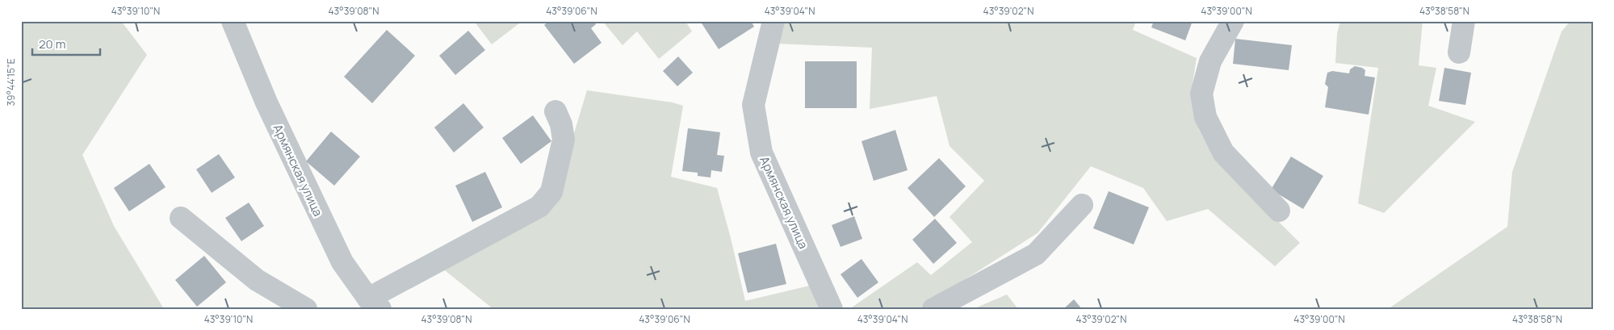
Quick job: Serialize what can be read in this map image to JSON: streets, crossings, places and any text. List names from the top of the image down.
{
  "streets": {
    "street": ["Армянская улица"]
  },
  "scale_bar": "20 m",
  "coordinates": [
    "43°39'10\"N",
    "43°39'08\"N",
    "43°39'06\"N",
    "43°39'04\"N",
    "43°39'02\"N",
    "43°39'00\"N",
    "43°38'58\"N",
    "39°44'15\"E"
  ]
}
